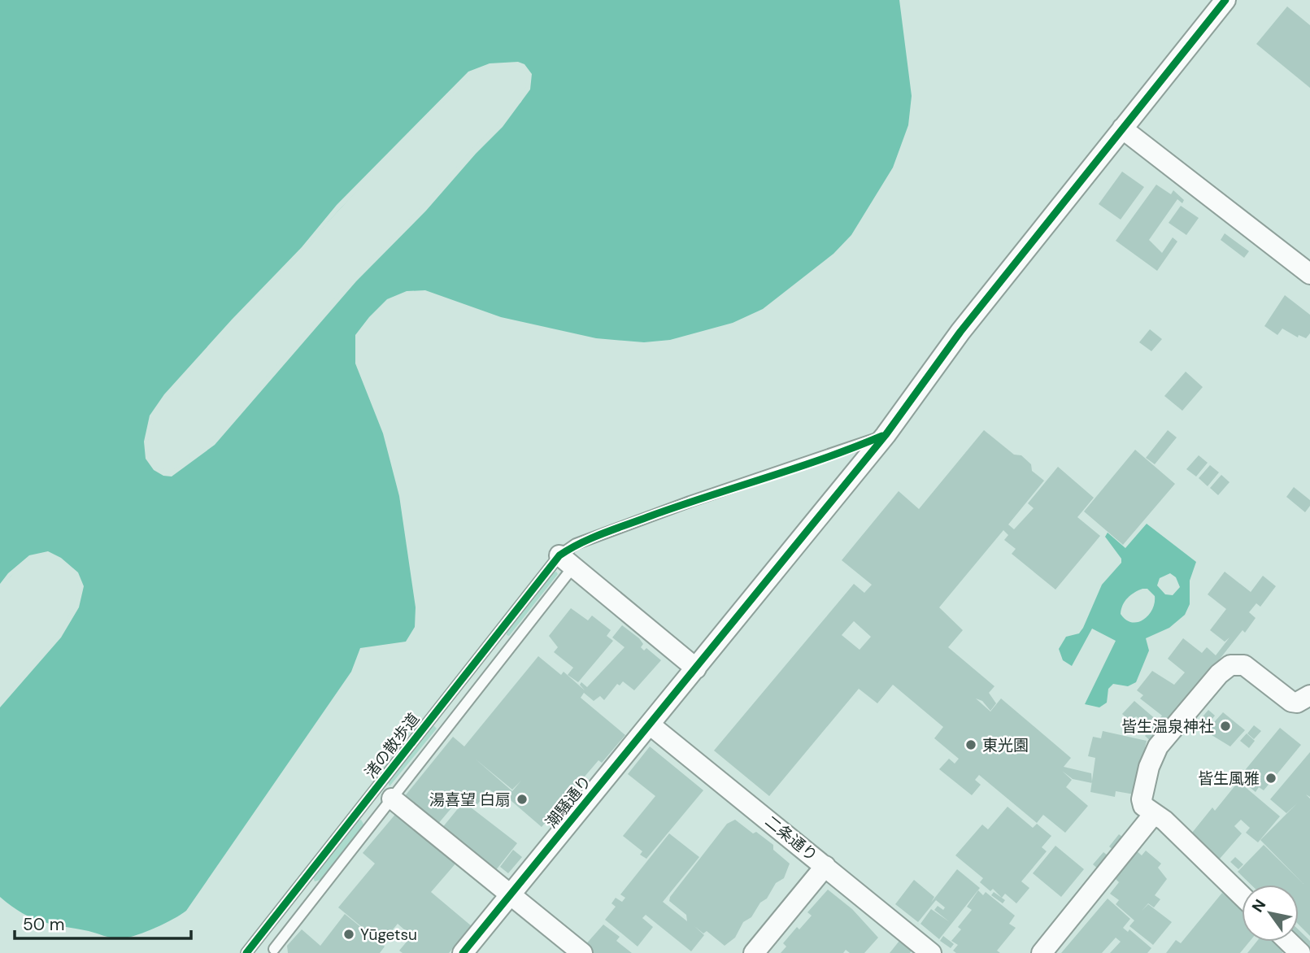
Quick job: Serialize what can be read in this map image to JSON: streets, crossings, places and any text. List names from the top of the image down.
{
  "streets": {
    "street": ["潮騒通り", "二条通り"],
    "lane": ["渚の散歩道"]
  },
  "crossings": [
    ["潮騒通り", "二条通り"]
  ],
  "places": [
    "皆生温泉神社",
    "東光園",
    "皆生風雅",
    "湯喜望 白扇",
    "Yūgetsu"
  ],
  "scale_bar": "50 m",
  "north": "top left"
}
